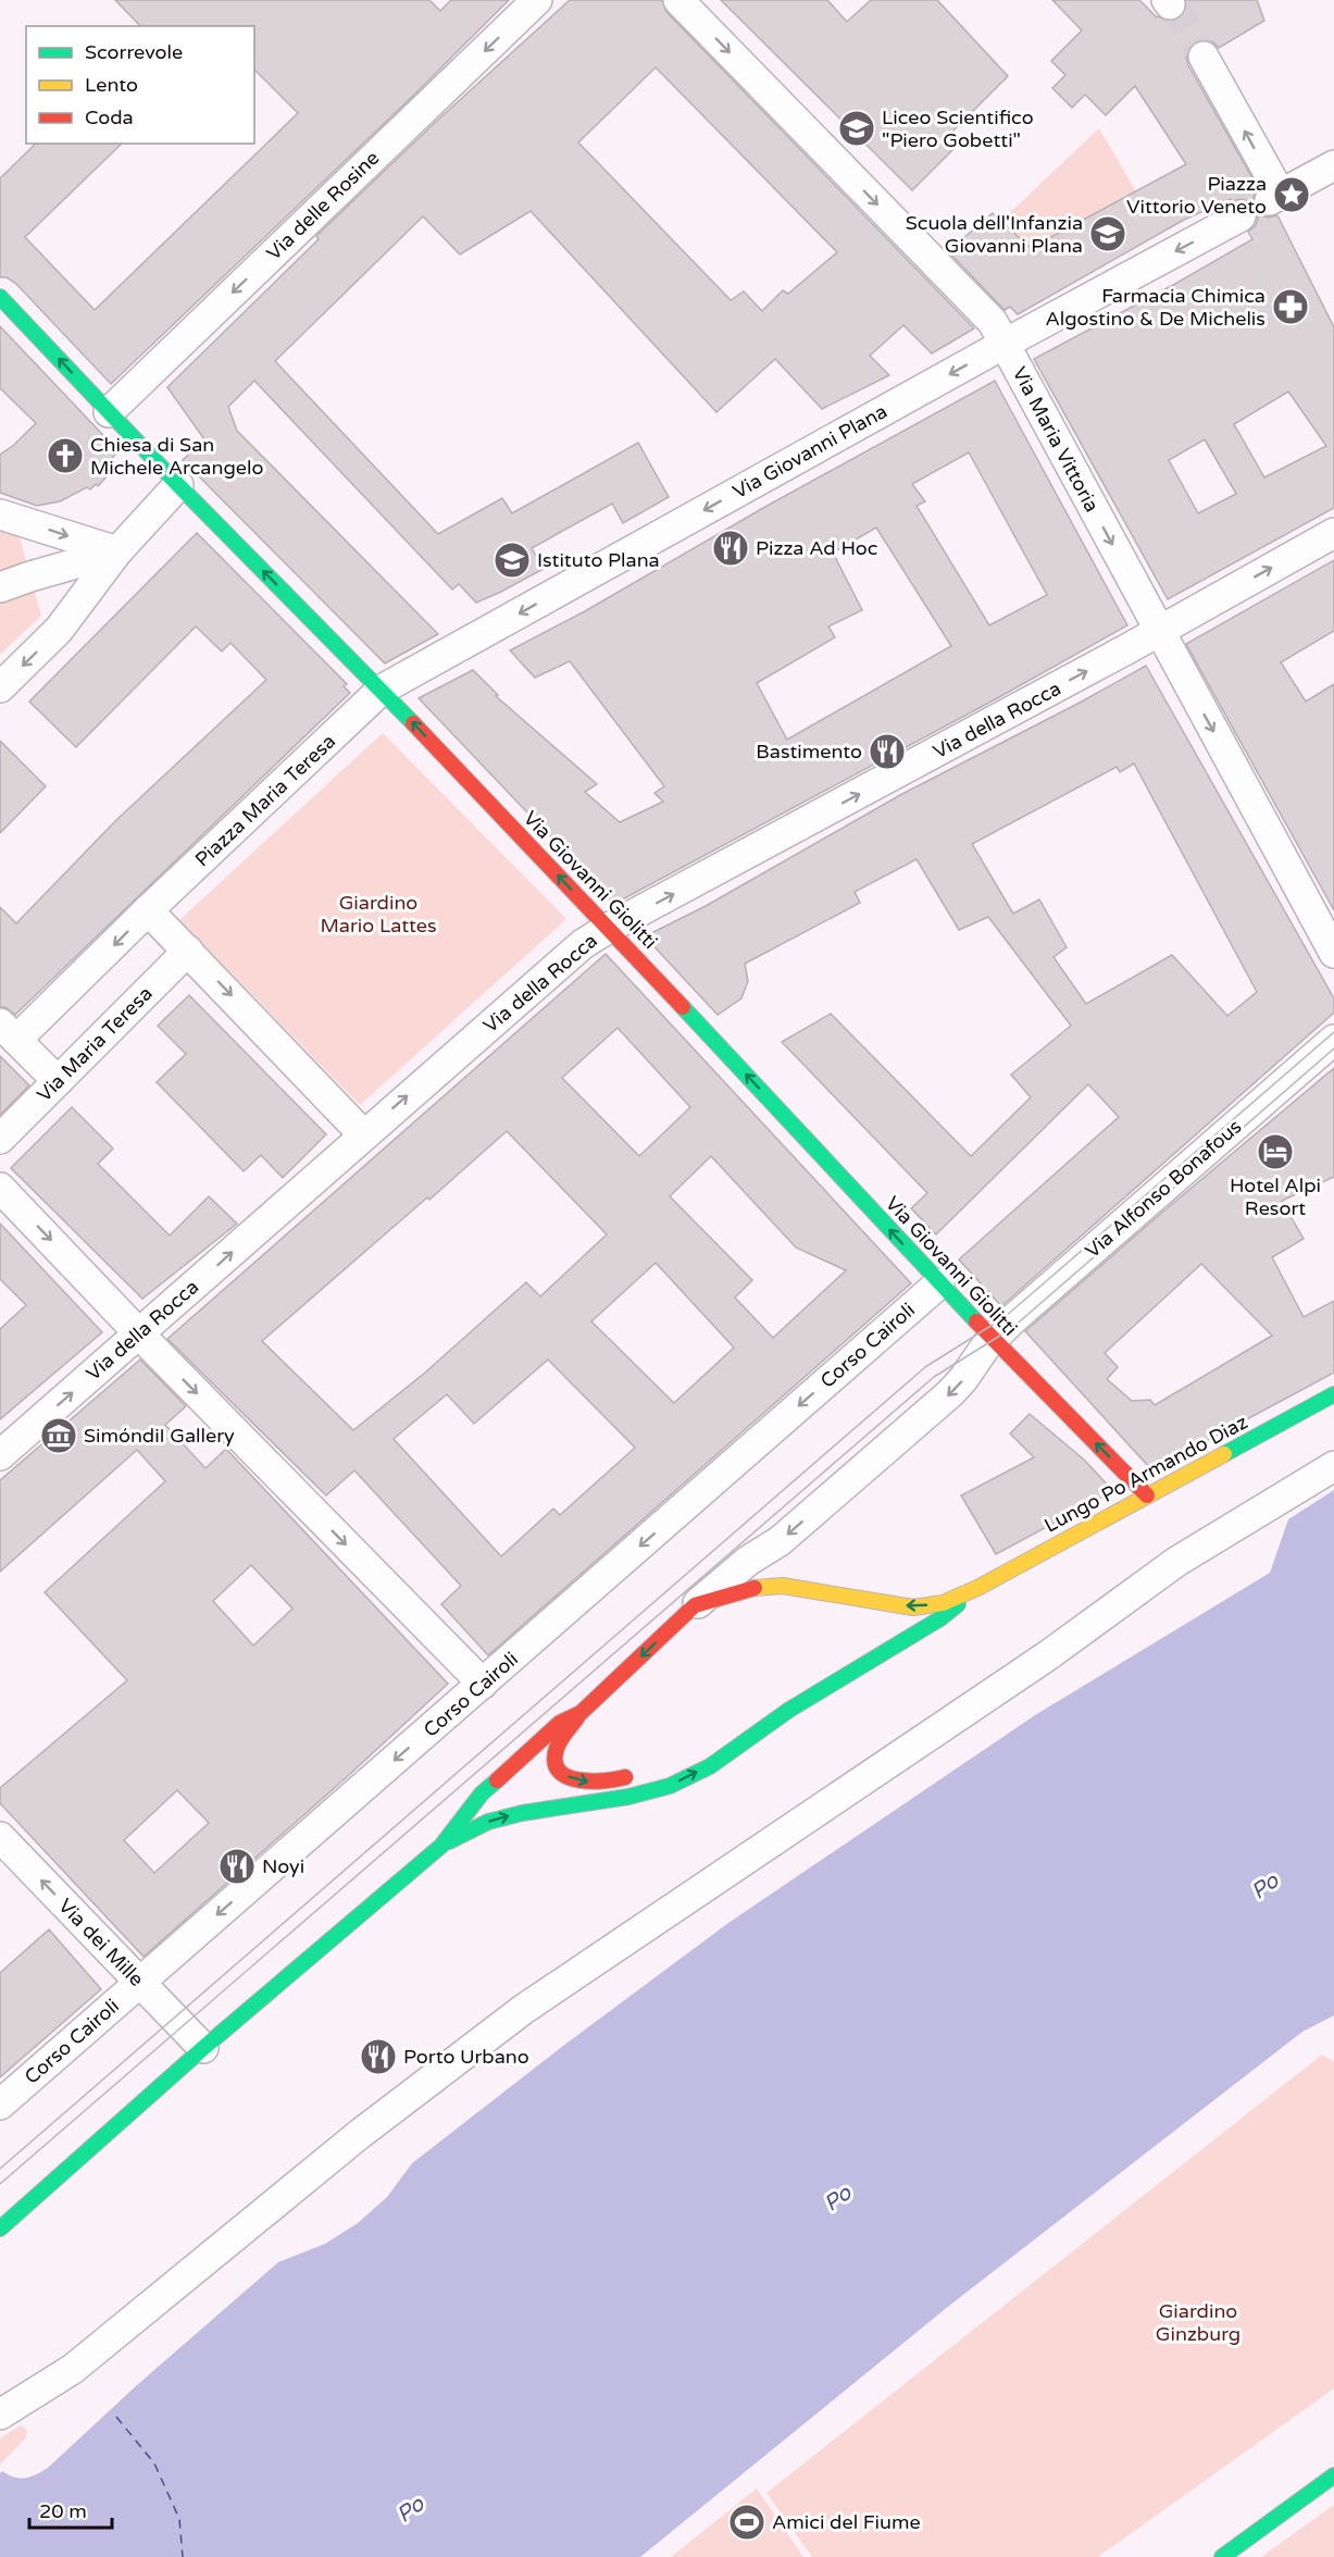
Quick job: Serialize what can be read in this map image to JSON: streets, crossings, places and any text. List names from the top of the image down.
{
  "streets": {
    "main road": ["Via Giovanni Giolitti", "Lungo Po Armando Diaz"],
    "street": [
      "Via delle Rosine",
      "Via Maria Vittoria",
      "Via Giovanni Plana",
      "Via della Rocca",
      "Piazza Maria Teresa",
      "Via Maria Teresa",
      "Via Alfonso Bonafous",
      "Corso Cairoli",
      "Via dei Mille"
    ]
  },
  "crossings": [
    ["Via delle Rosine", "Via Giovanni Giolitti"],
    ["Via Maria Vittoria", "Via Giovanni Plana"],
    ["Via Maria Vittoria", "Via della Rocca"],
    ["Via Giovanni Plana", "Piazza Maria Teresa"],
    ["Via Giovanni Plana", "Via Giovanni Giolitti"],
    ["Via della Rocca", "Via Giovanni Giolitti"],
    ["Piazza Maria Teresa", "Via Giovanni Giolitti"],
    ["Via Giovanni Giolitti", "Via Alfonso Bonafous"],
    ["Via Giovanni Giolitti", "Corso Cairoli"],
    ["Via Giovanni Giolitti", "Lungo Po Armando Diaz"],
    ["Corso Cairoli", "Via dei Mille"]
  ],
  "one_way": [
    "Via delle Rosine",
    "Via Maria Vittoria",
    "Via Giovanni Plana",
    "Via della Rocca",
    "Piazza Maria Teresa",
    "Via Giovanni Giolitti",
    "Via dei Mille"
  ],
  "water": ["Po"],
  "parks": ["Giardino Mario Lattes", "Giardino Ginzburg"],
  "places": {
    "school or university": ["Liceo Scientifico \"Piero Gobetti\"", "Scuola dell'Infanzia Giovanni Plana", "Istituto Plana"],
    "place": ["Piazza Vittorio Veneto"],
    "pharmacy": ["Farmacia Chimica Algostino & De Michelis"],
    "church": ["Chiesa di San Michele Arcangelo"],
    "restaurant": [
      "Pizza Ad Hoc",
      "Bastimento",
      "Noyi",
      "Porto Urbano"
    ],
    "hotel": ["Hotel Alpi Resort"],
    "museum": ["SimóndiI Gallery"],
    "sports": ["Amici del Fiume"]
  },
  "legend": ["Scorrevole", "Lento", "Coda"],
  "scale_bar": "20 m"
}
